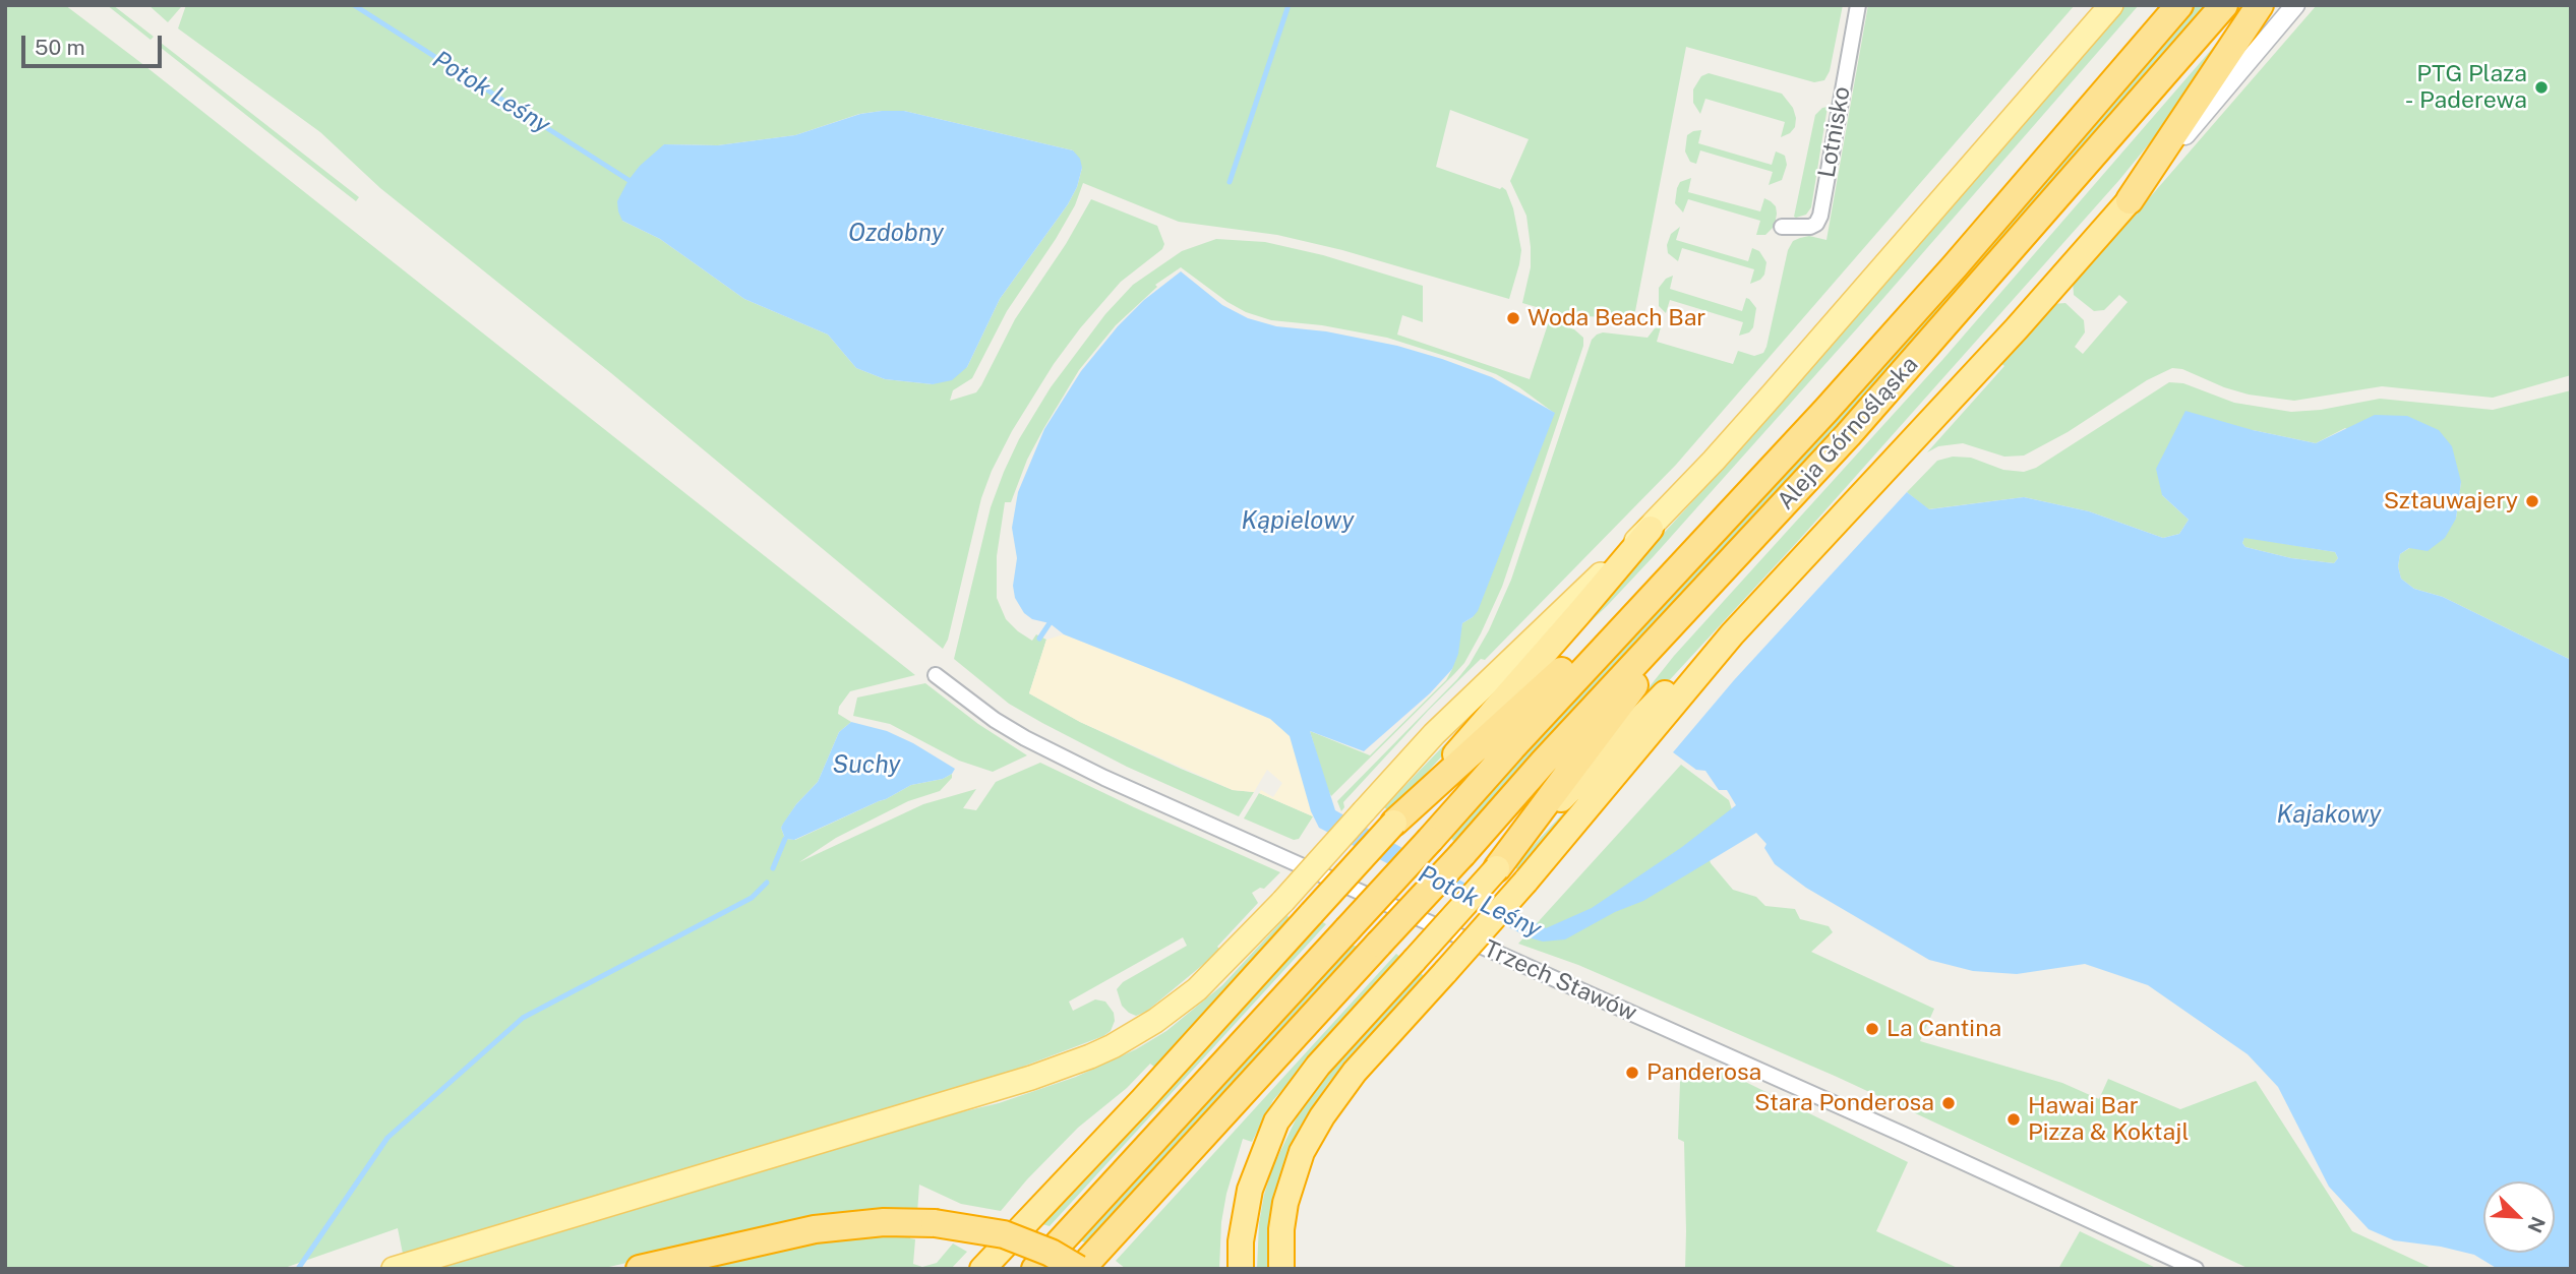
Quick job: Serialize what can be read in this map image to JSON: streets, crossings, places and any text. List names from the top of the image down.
{
  "streets": {
    "highway": ["Aleja Górnośląska"],
    "street": ["Lotnisko", "Trzech Stawów"]
  },
  "water": [
    "Potok Leśny",
    "Ozdobny",
    "Kąpielowy",
    "Suchy",
    "Kajakowy"
  ],
  "places": [
    "PTG Plaza - Paderewa",
    "Woda Beach Bar",
    "Sztauwajery",
    "La Cantina",
    "Panderosa",
    "Stara Ponderosa",
    "Hawai Bar Pizza & Koktajl"
  ],
  "scale_bar": "50 m",
  "north": "bottom right"
}
